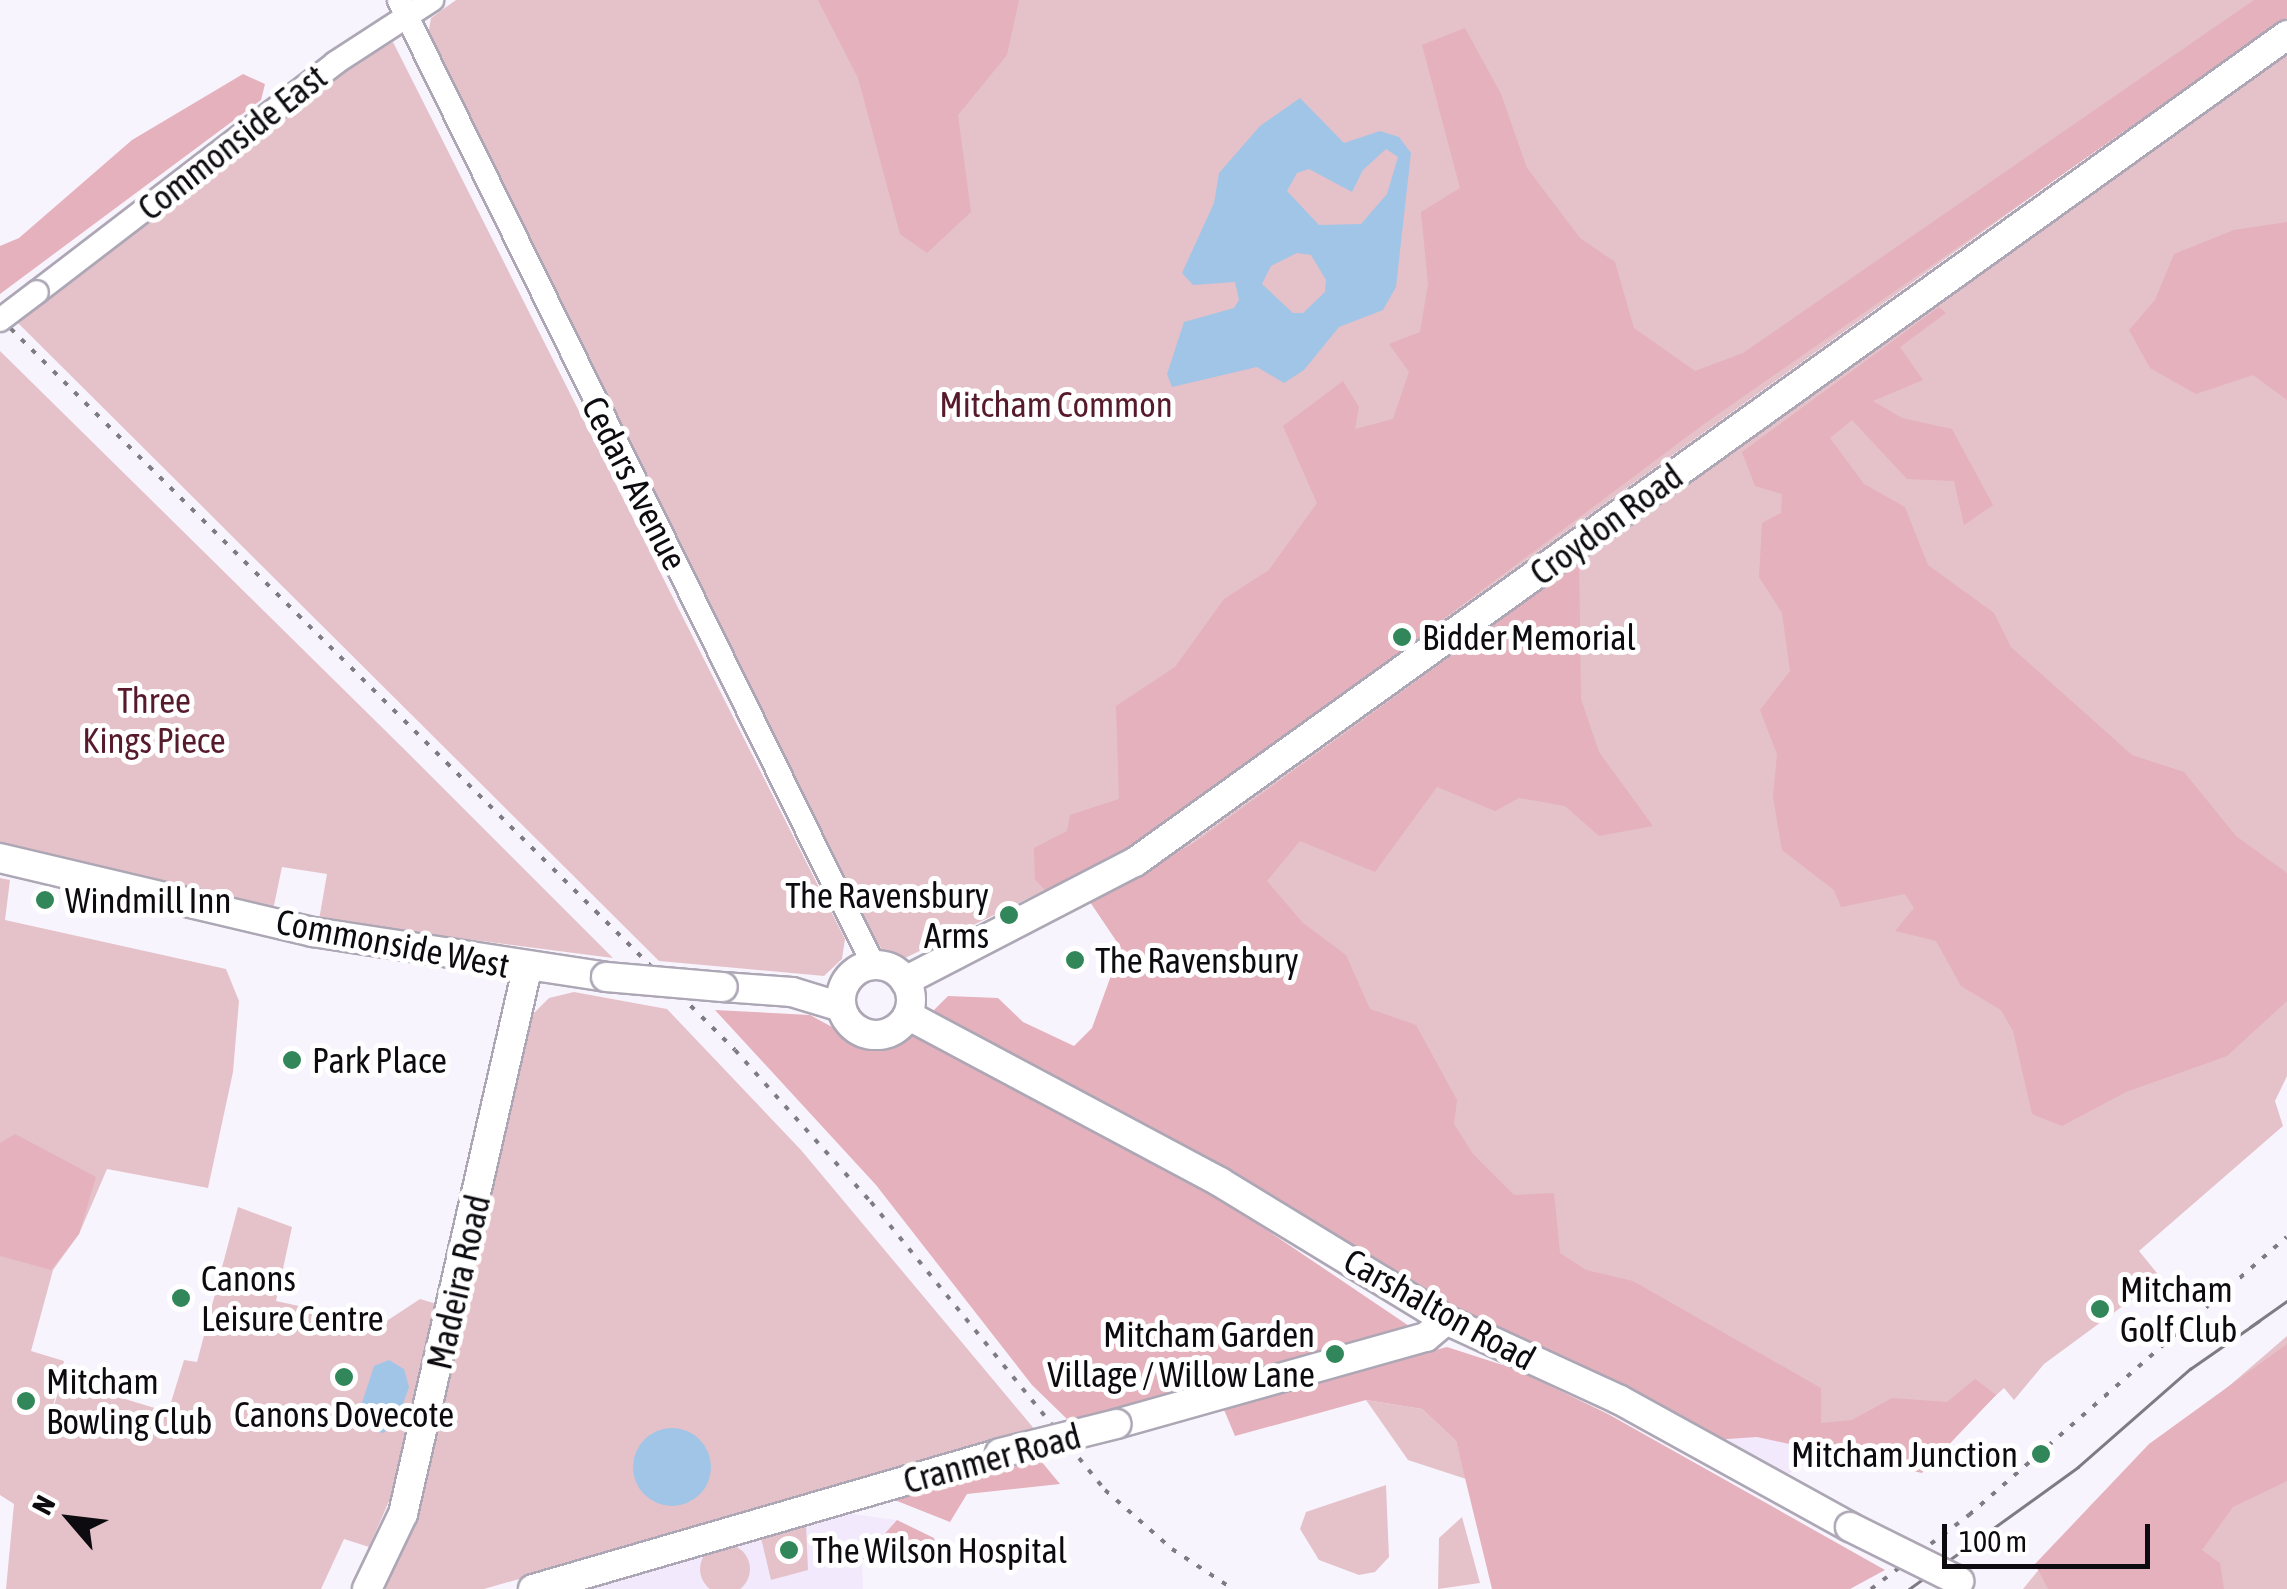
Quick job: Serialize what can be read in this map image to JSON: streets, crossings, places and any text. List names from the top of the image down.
{
  "streets": {
    "main road": [
      "Croydon Road",
      "Commonside West",
      "Madeira Road",
      "Carshalton Road",
      "Cranmer Road"
    ],
    "street": ["Commonside East", "Cedars Avenue"]
  },
  "crossings": [
    ["Commonside East", "Cedars Avenue"],
    ["Cedars Avenue", "Croydon Road"],
    ["Cedars Avenue", "Commonside West"],
    ["Cedars Avenue", "Carshalton Road"],
    ["Croydon Road", "Commonside West"],
    ["Croydon Road", "Carshalton Road"],
    ["Commonside West", "Madeira Road"],
    ["Commonside West", "Carshalton Road"],
    ["Carshalton Road", "Cranmer Road"]
  ],
  "parks": ["Mitcham Common", "Three Kings Piece"],
  "places": [
    "Bidder Memorial",
    "Windmill Inn",
    "The Ravensbury Arms",
    "The Ravensbury",
    "Park Place",
    "Canons Leisure Centre",
    "Mitcham Golf Club",
    "Mitcham Garden Village / Willow Lane",
    "Canons Dovecote",
    "Mitcham Bowling Club",
    "Mitcham Junction",
    "The Wilson Hospital"
  ],
  "scale_bar": "100 m",
  "north": "top left"
}
